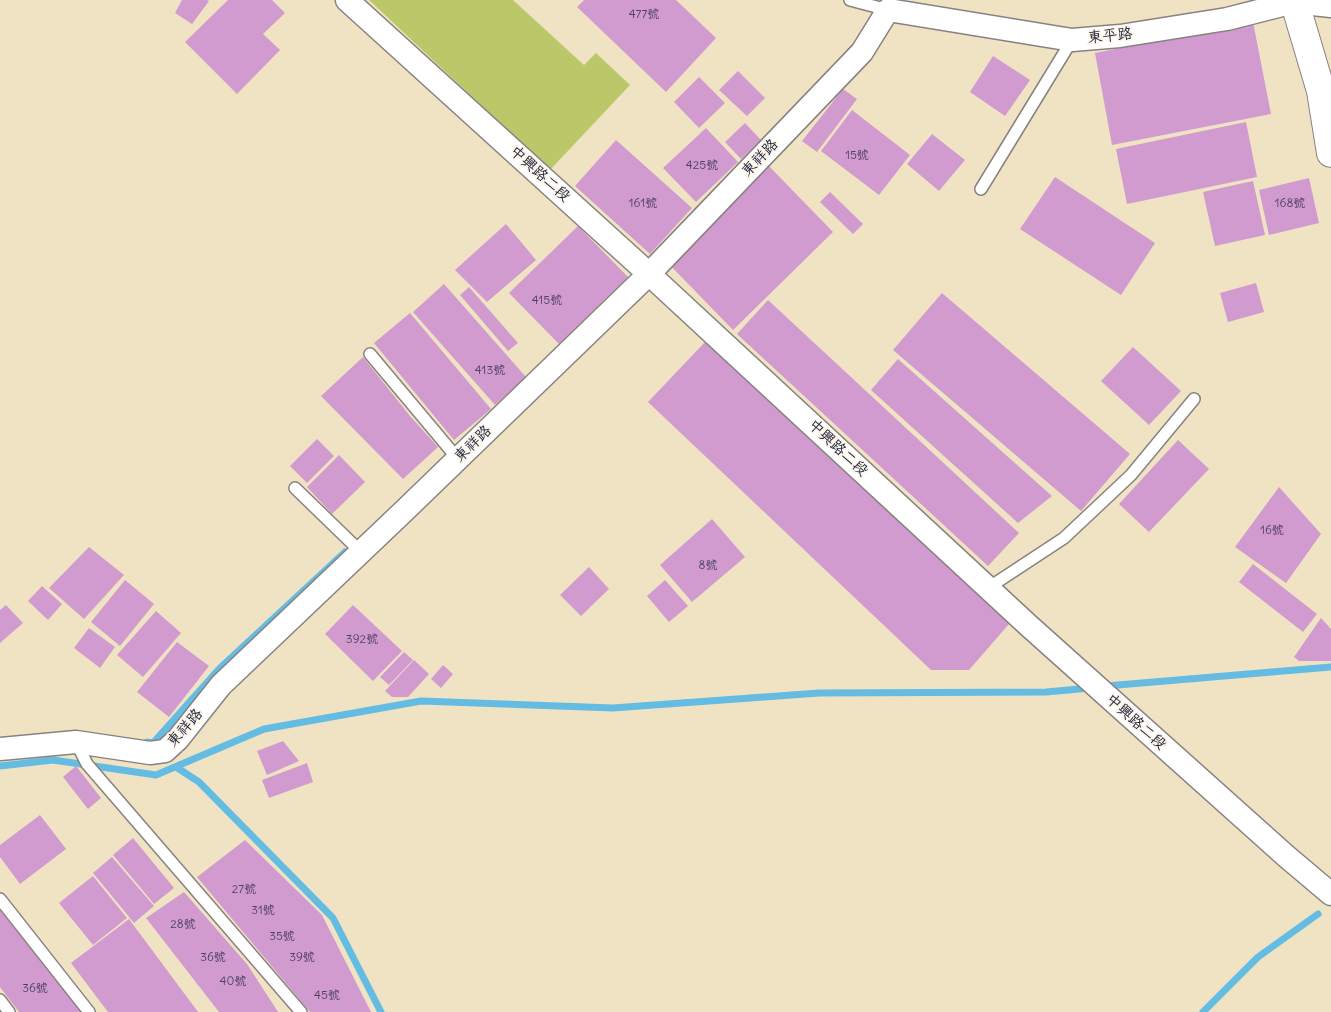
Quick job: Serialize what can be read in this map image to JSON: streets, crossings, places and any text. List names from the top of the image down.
{
  "streets": {
    "street": ["東平路", "東祥路", "中興路二段"]
  },
  "crossings": [
    ["東平路", "東祥路"],
    ["東祥路", "中興路二段"]
  ],
  "house_numbers": [
    "477號",
    "15號",
    "425號",
    "161號",
    "168號",
    "415號",
    "413號",
    "16號",
    "8號",
    "392號",
    "27號",
    "31號",
    "28號",
    "35號",
    "36號",
    "39號",
    "40號",
    "36號",
    "45號"
  ]
}
